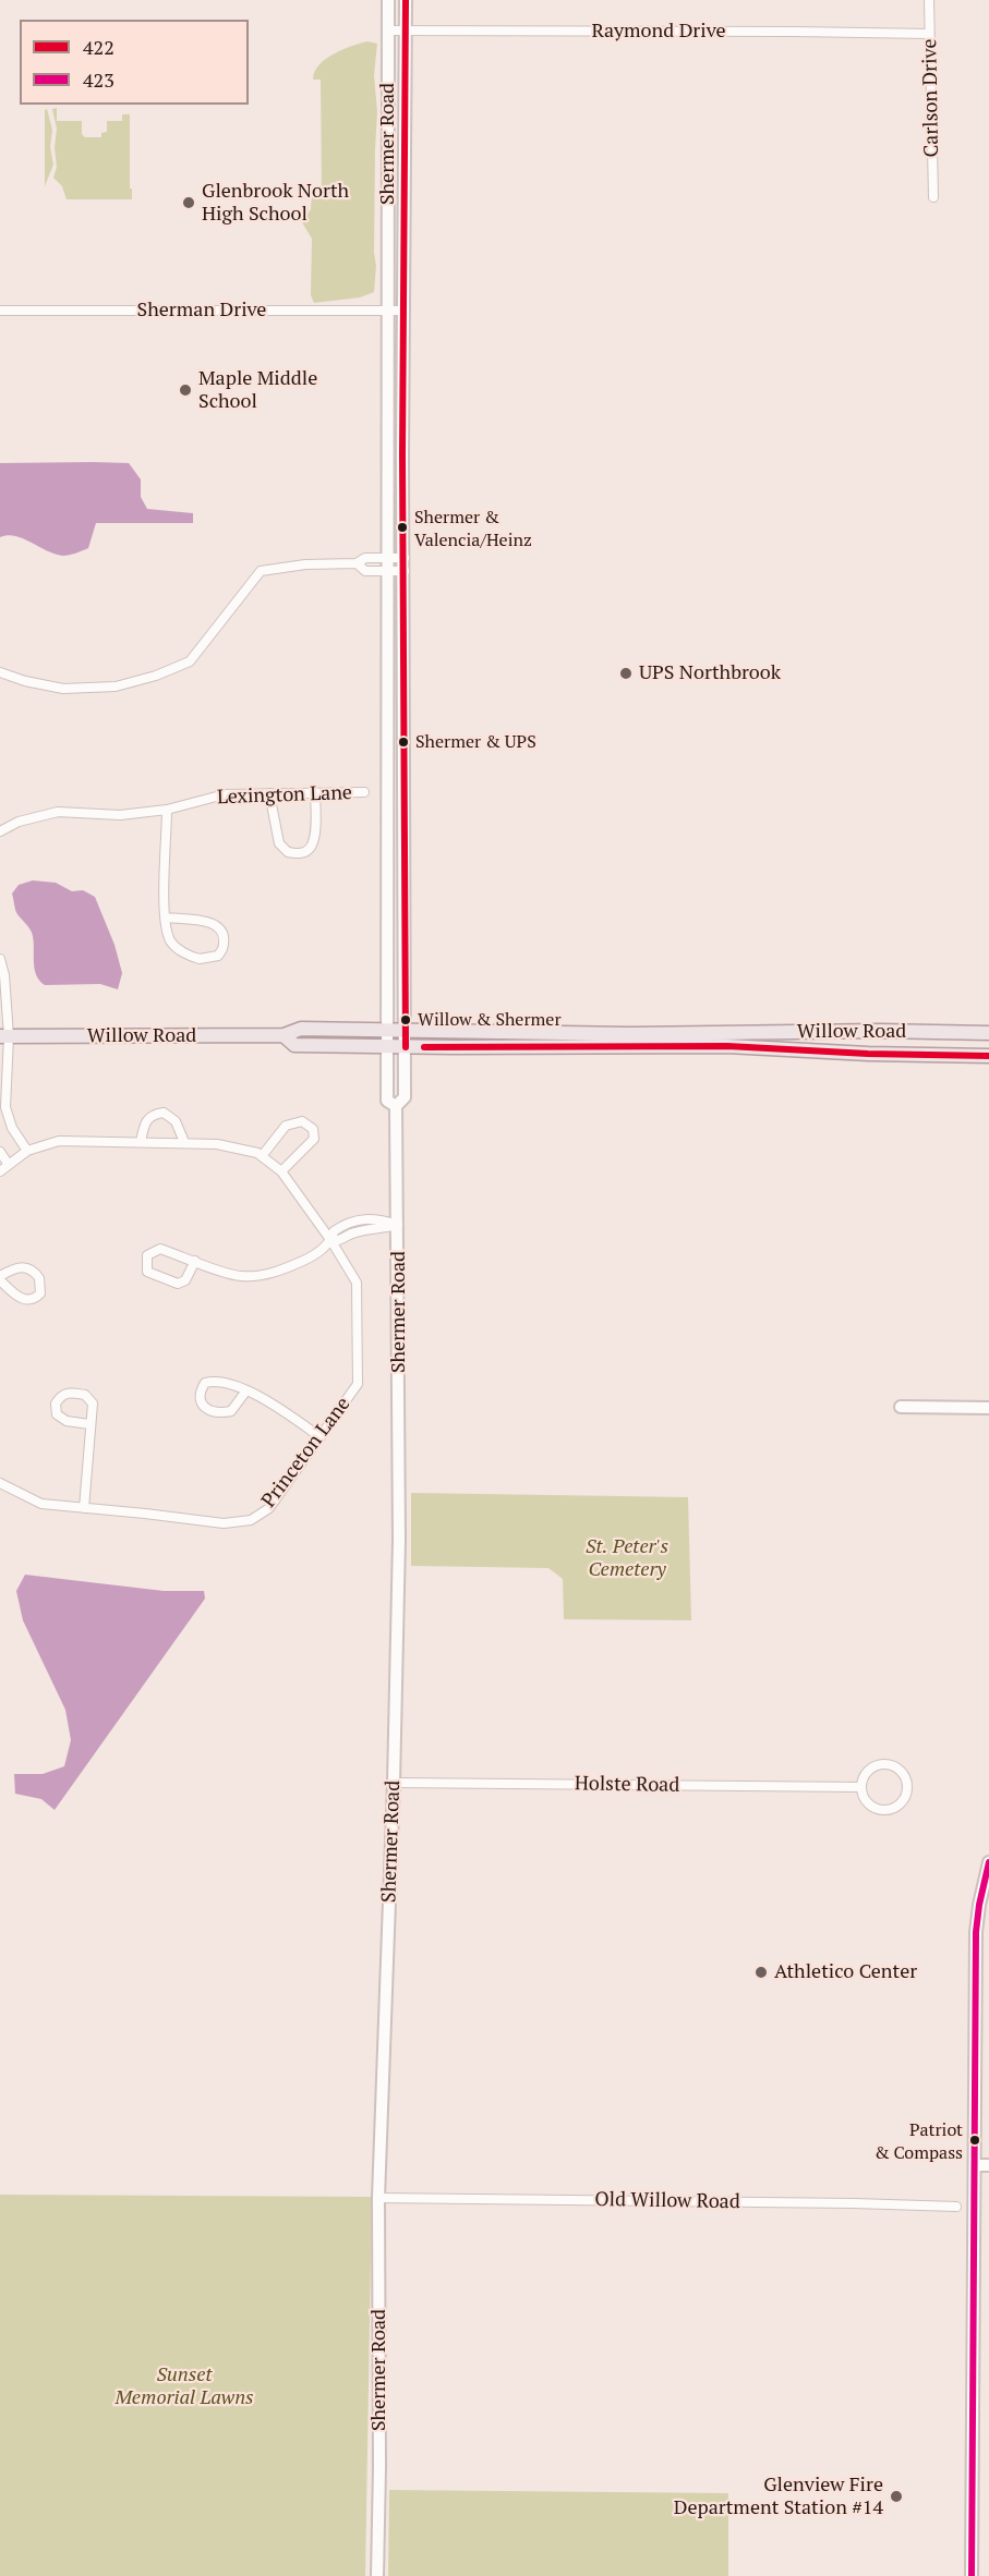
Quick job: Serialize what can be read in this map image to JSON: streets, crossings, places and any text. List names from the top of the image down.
{
  "streets": {
    "main road": ["Shermer Road", "Willow Road"],
    "street": [
      "Raymond Drive",
      "Carlson Drive",
      "Sherman Drive",
      "Lexington Lane",
      "Princeton Lane",
      "Holste Road",
      "Old Willow Road"
    ]
  },
  "crossings": [
    ["Raymond Drive", "Carlson Drive"],
    ["Raymond Drive", "Shermer Road"],
    ["Shermer Road", "Sherman Drive"],
    ["Shermer Road", "Willow Road"],
    ["Shermer Road", "Holste Road"],
    ["Shermer Road", "Old Willow Road"]
  ],
  "parks": ["St. Peter's Cemetery", "Sunset Memorial Lawns"],
  "places": [
    "Glenbrook North High School",
    "Maple Middle School",
    "Shermer & Valencia/Heinz",
    "UPS Northbrook",
    "Shermer & UPS",
    "Willow & Shermer",
    "Athletico Center",
    "Patriot & Compass",
    "Glenview Fire Department Station #14"
  ],
  "lines": ["transit line 422", "transit line 423"],
  "legend": ["422", "423"]
}
